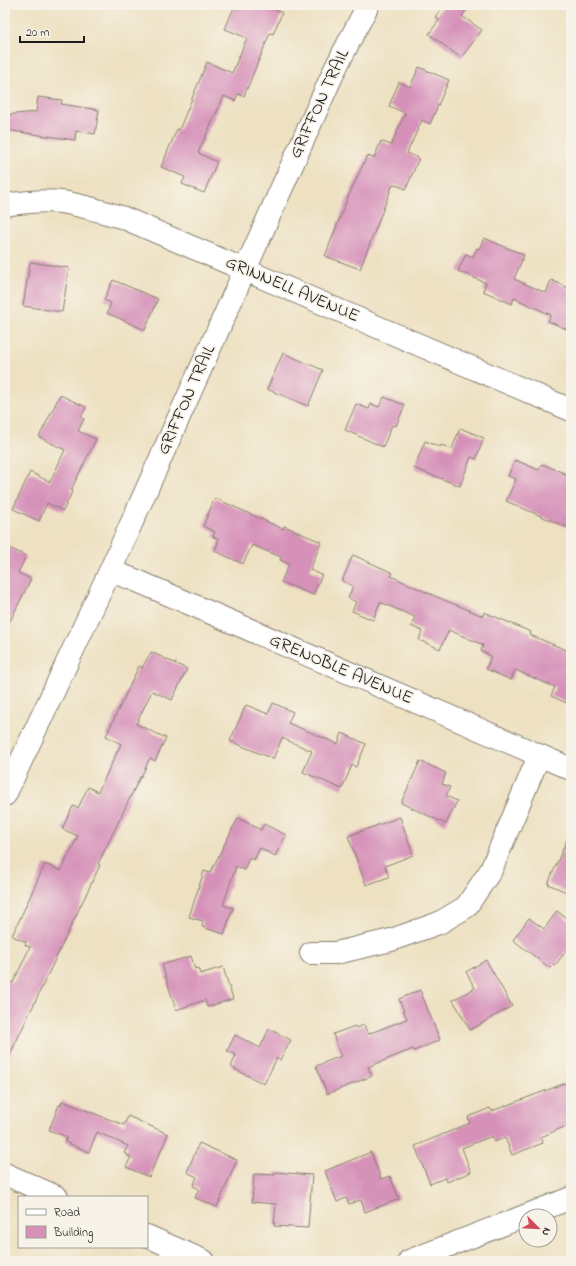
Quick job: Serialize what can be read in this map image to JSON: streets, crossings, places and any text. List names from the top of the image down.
{
  "streets": {
    "street": ["GRIFFON TRAIL", "GRINNELL AVENUE", "GRENOBLE AVENUE"]
  },
  "crossings": [
    ["GRIFFON TRAIL", "GRINNELL AVENUE"],
    ["GRIFFON TRAIL", "GRENOBLE AVENUE"]
  ],
  "legend": ["Road", "Building"],
  "scale_bar": "20 m",
  "north": "bottom right"
}
